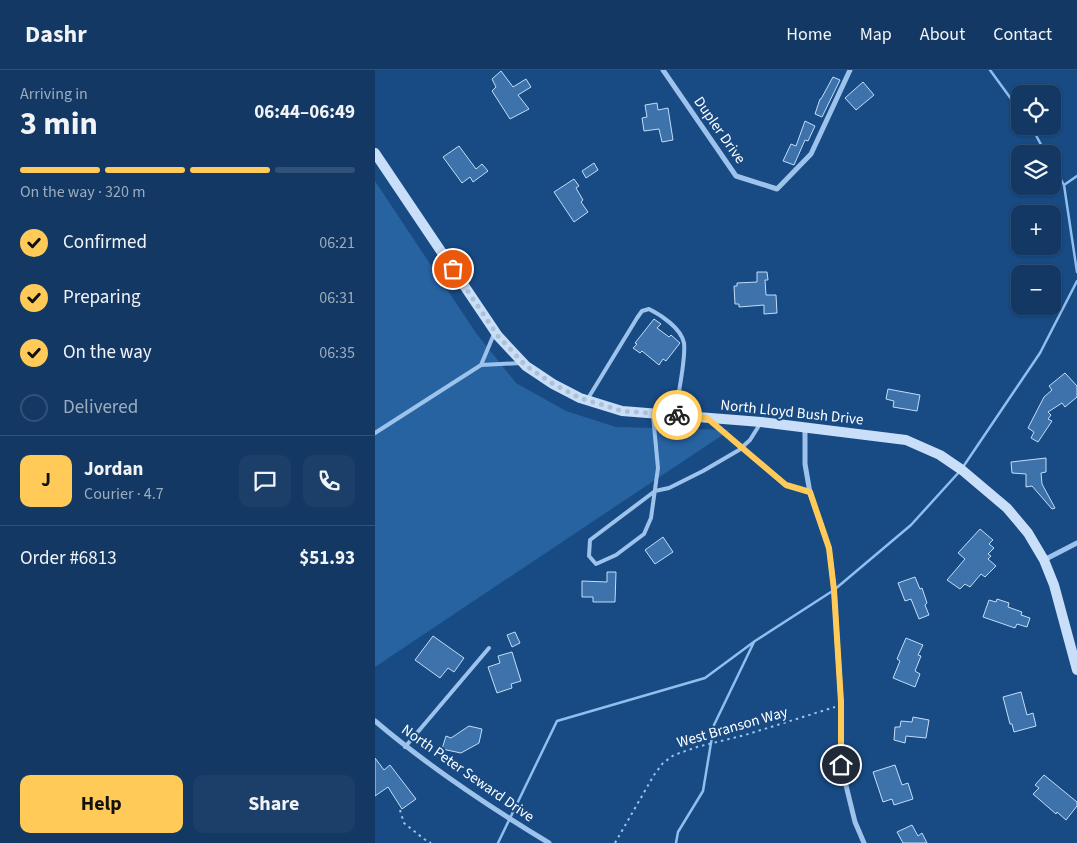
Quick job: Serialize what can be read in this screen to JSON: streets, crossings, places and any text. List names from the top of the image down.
{
  "streets": {
    "street": ["Dupler Drive", "North Lloyd Bush Drive", "North Peter Seward Drive"],
    "path": ["West Branson Way"]
  },
  "page": {
    "header": "Dashr",
    "nav": [
      "Home",
      "Map",
      "About",
      "Contact"
    ],
    "heading": ["3 min", "Arriving in", "06:44–06:49"],
    "panel": [
      "Jordan",
      "Courier · 4.7",
      "Order #6813",
      "$51.93"
    ],
    "map_buttons": ["+", "−"],
    "bar": "On the way · 320 m",
    "list": [
      ["Confirmed", "06:21"],
      ["Preparing", "06:31"],
      ["On the way", "06:35"],
      "Delivered"
    ],
    "round": "J",
    "buttons": ["Help", "Share"]
  }
}
